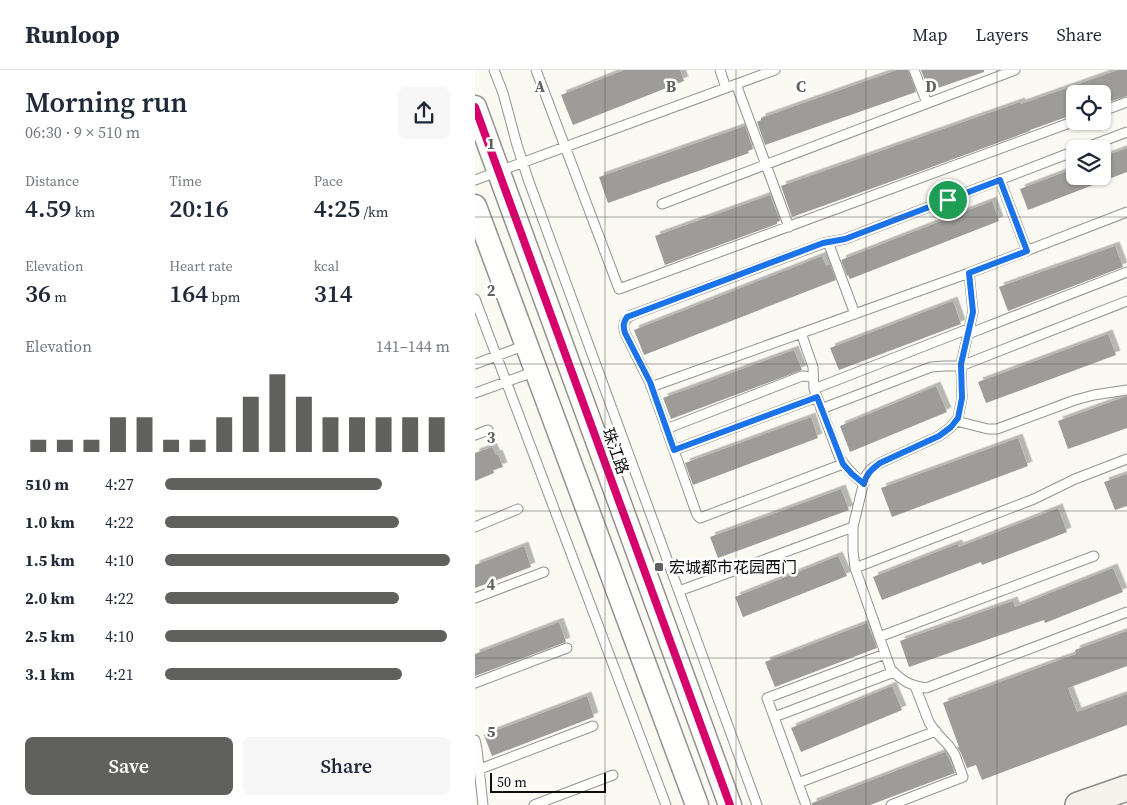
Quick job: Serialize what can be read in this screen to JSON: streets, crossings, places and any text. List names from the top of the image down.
{
  "streets": {
    "street": ["珠江路"]
  },
  "places": {
    "transit": ["宏城都市花园西门"]
  },
  "scale_bar": "50 m",
  "page": {
    "header": "Runloop",
    "nav": ["Map", "Layers", "Share"],
    "heading": ["Morning run", "06:30 · 9 × 510 m"],
    "stats": [
      ["Distance", "4.59 km"],
      ["Time", "20:16"],
      ["Pace", "4:25 /km"],
      ["Elevation", "36 m"],
      ["Heart rate", "164 bpm"],
      ["kcal", "314"]
    ],
    "chart": ["Elevation", "141–144 m"],
    "list": [
      {
        "name": "510 m",
        "note": "4:27"
      },
      {
        "name": "1.0 km",
        "note": "4:22"
      },
      {
        "name": "1.5 km",
        "note": "4:10"
      },
      {
        "name": "2.0 km",
        "note": "4:22"
      },
      {
        "name": "2.5 km",
        "note": "4:10"
      },
      {
        "name": "3.1 km",
        "note": "4:21"
      }
    ],
    "buttons": ["Save", "Share"],
    "scale": "50 m"
  },
  "grid": {
    "columns": [
      "A",
      "B",
      "C",
      "D"
    ],
    "rows": [
      "1",
      "2",
      "3",
      "4",
      "5"
    ]
  }
}
